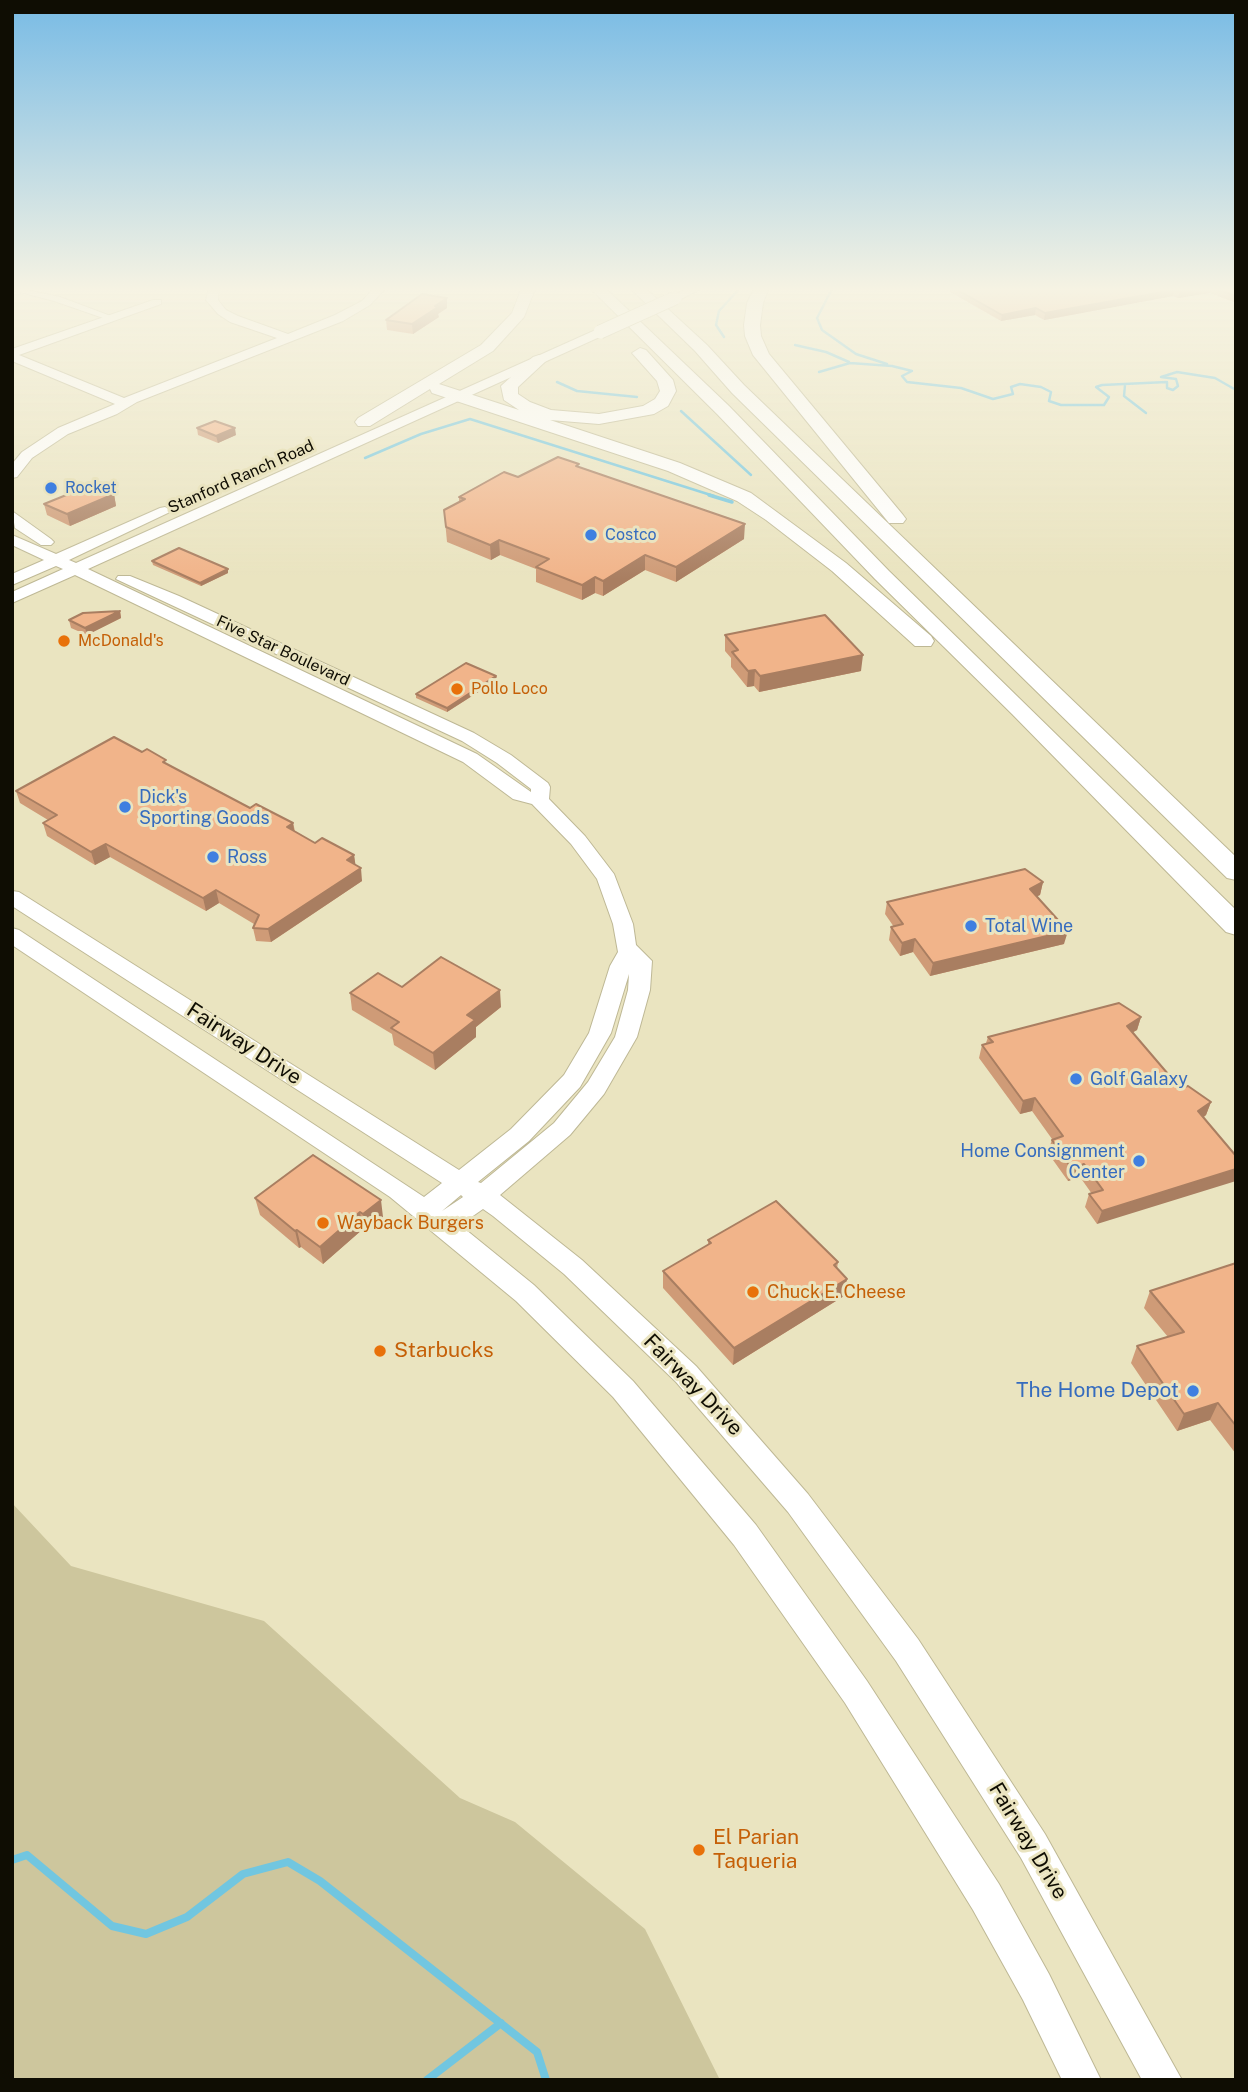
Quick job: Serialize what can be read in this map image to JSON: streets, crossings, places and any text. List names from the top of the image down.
{
  "streets": {
    "main road": ["Stanford Ranch Road", "Five Star Boulevard", "Fairway Drive"]
  },
  "crossings": [
    ["Stanford Ranch Road", "Five Star Boulevard"],
    ["Five Star Boulevard", "Fairway Drive"]
  ],
  "places": [
    "Rocket",
    "Costco",
    "McDonald's",
    "Pollo Loco",
    "Dick's Sporting Goods",
    "Ross",
    "Total Wine",
    "Golf Galaxy",
    "Home Consignment Center",
    "Wayback Burgers",
    "Chuck E. Cheese",
    "Starbucks",
    "The Home Depot",
    "El Parian Taqueria"
  ]
}
